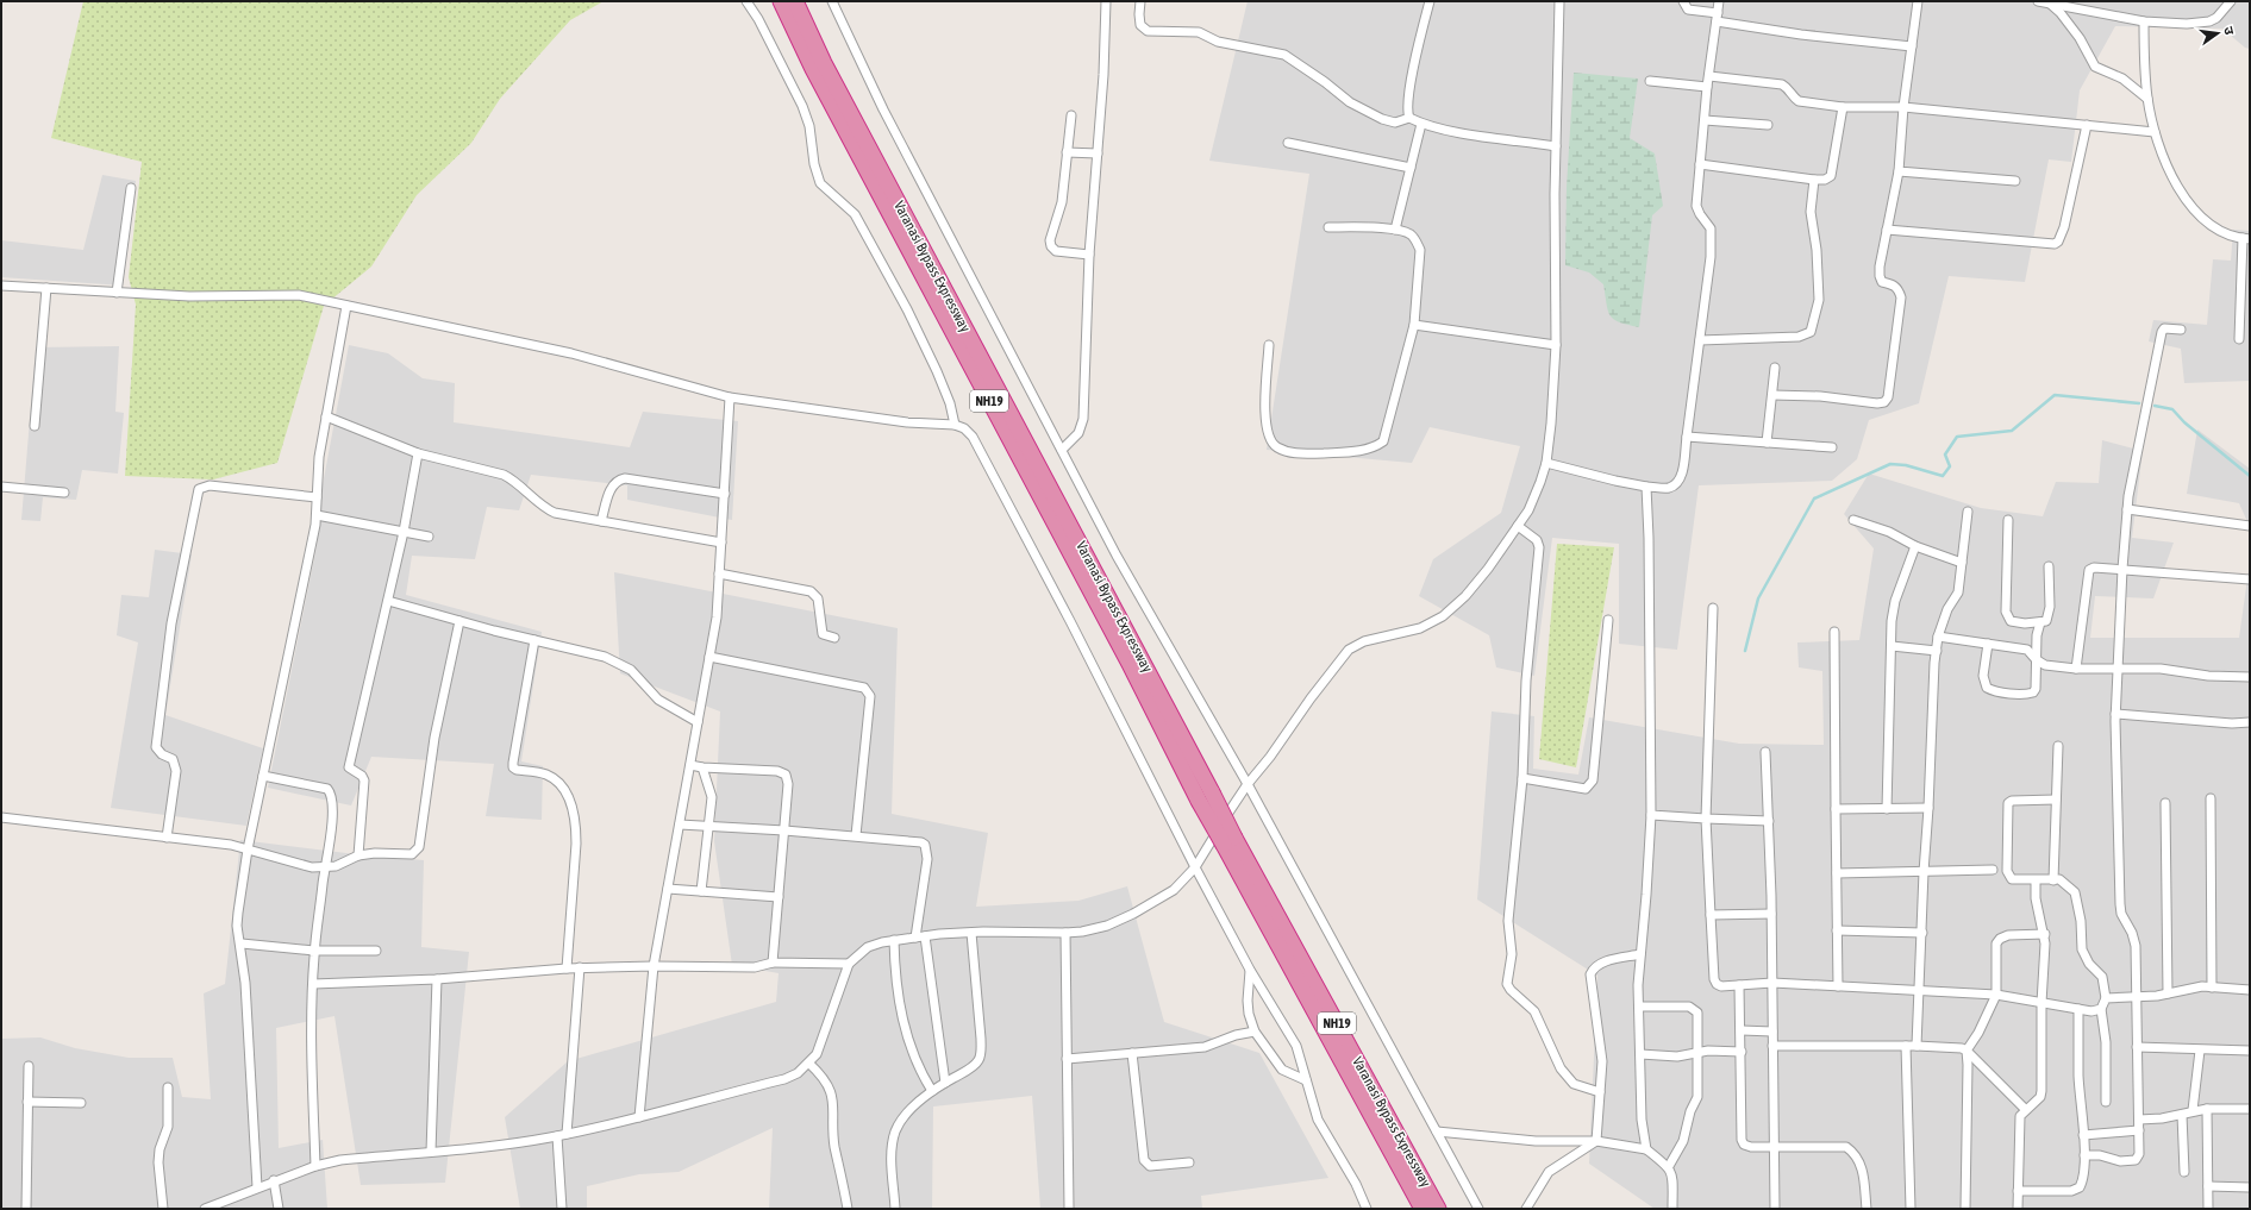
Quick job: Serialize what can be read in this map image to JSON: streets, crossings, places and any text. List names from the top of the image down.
{
  "streets": {
    "highway": ["Varanasi Bypass Expressway", "NH19"]
  },
  "north": "right"
}
